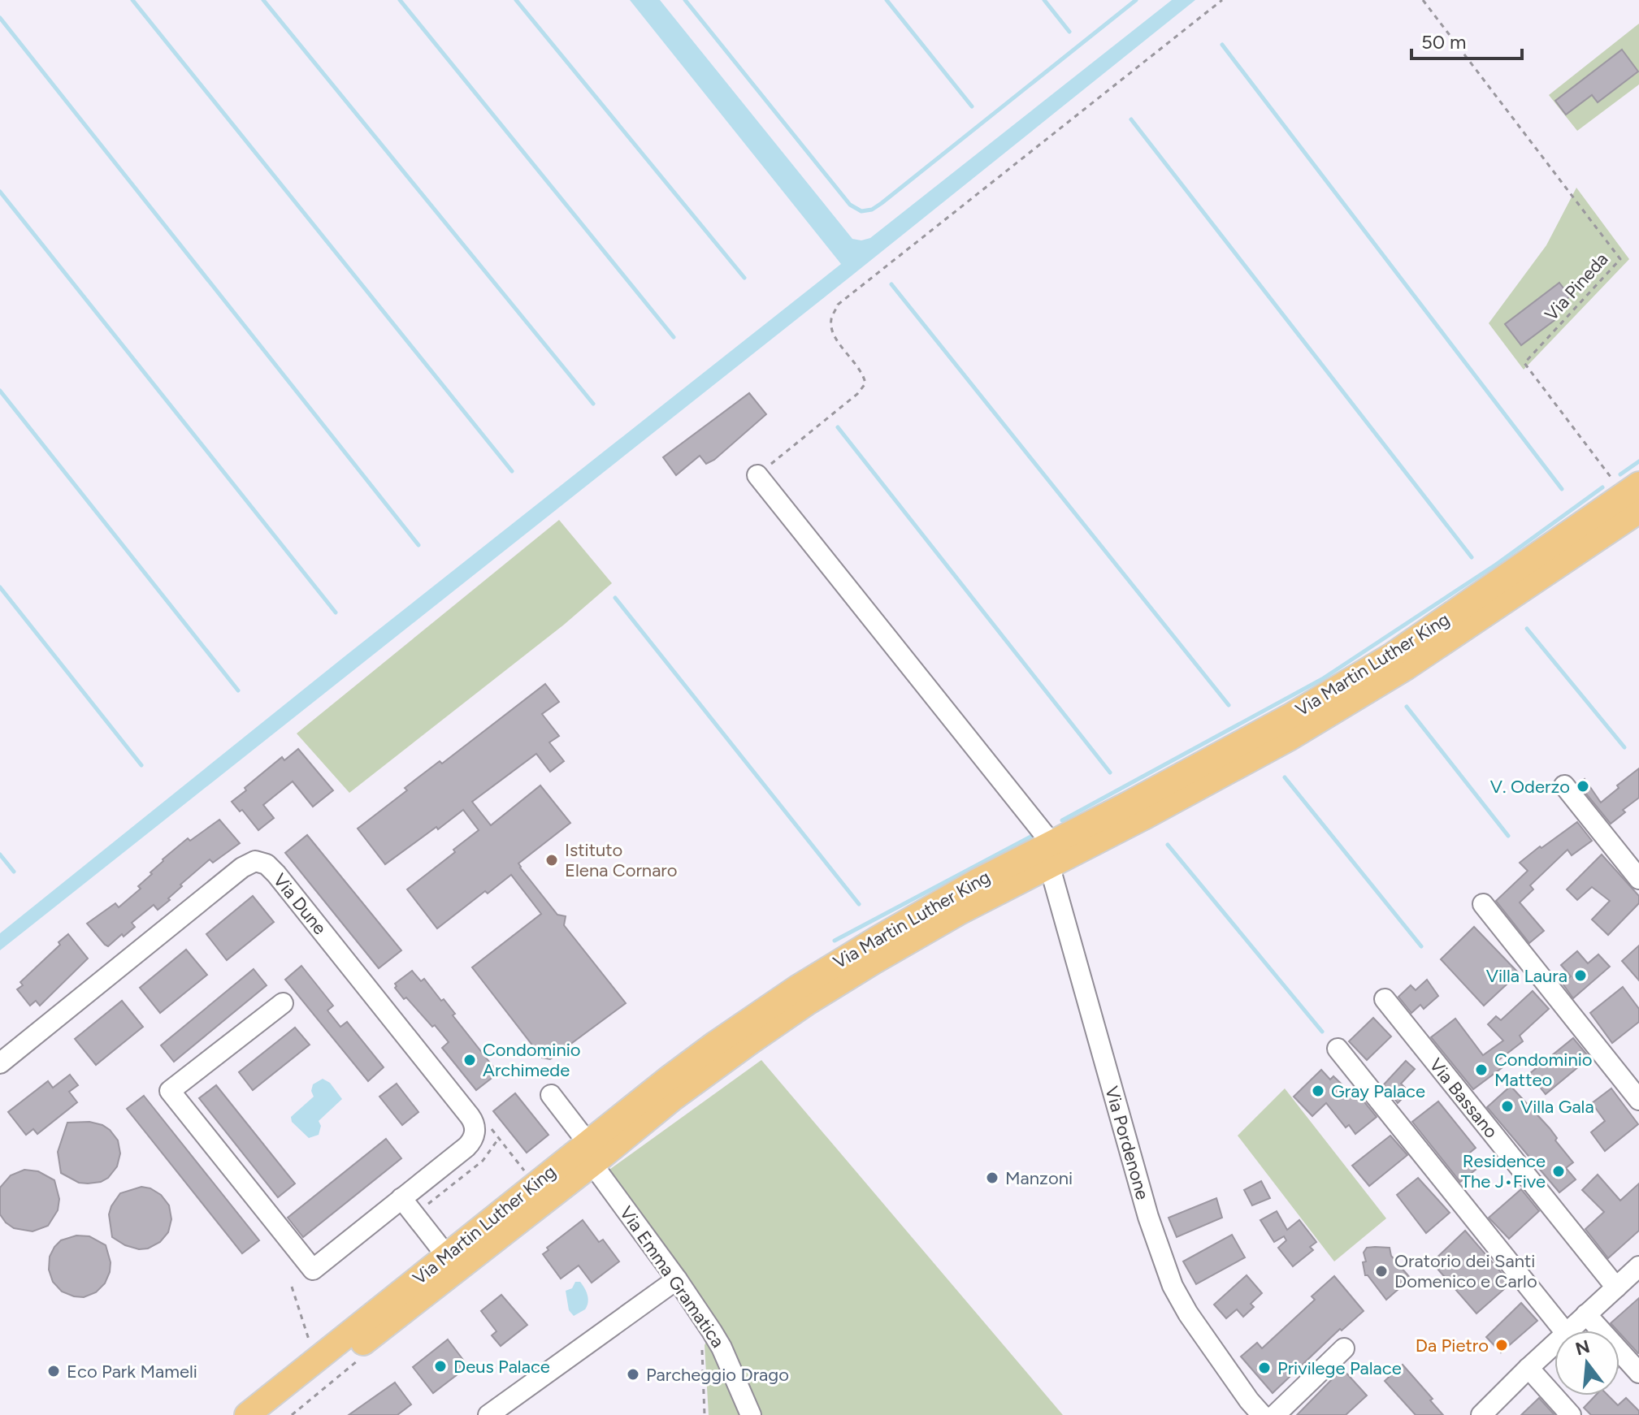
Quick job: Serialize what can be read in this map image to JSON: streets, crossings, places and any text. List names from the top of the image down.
{
  "streets": {
    "main road": ["Via Martin Luther King"],
    "street": [
      "Via Dune",
      "Via Bassano",
      "Via Pordenone",
      "Via Emma Gramatica"
    ],
    "path": ["Via Pineda"]
  },
  "crossings": [
    ["Via Pineda", "Via Martin Luther King"],
    ["Via Martin Luther King", "Via Pordenone"],
    ["Via Martin Luther King", "Via Emma Gramatica"]
  ],
  "places": [
    "V. Oderzo",
    "Istituto Elena Cornaro",
    "Villa Laura",
    "Condominio Archimede",
    "Condominio Matteo",
    "Gray Palace",
    "Villa Gala",
    "Residence The J•Five",
    "Manzoni",
    "Oratorio dei Santi Domenico e Carlo",
    "Da Pietro",
    "Deus Palace",
    "Privilege Palace",
    "Eco Park Mameli",
    "Parcheggio Drago"
  ],
  "scale_bar": "50 m",
  "north": "top"
}
